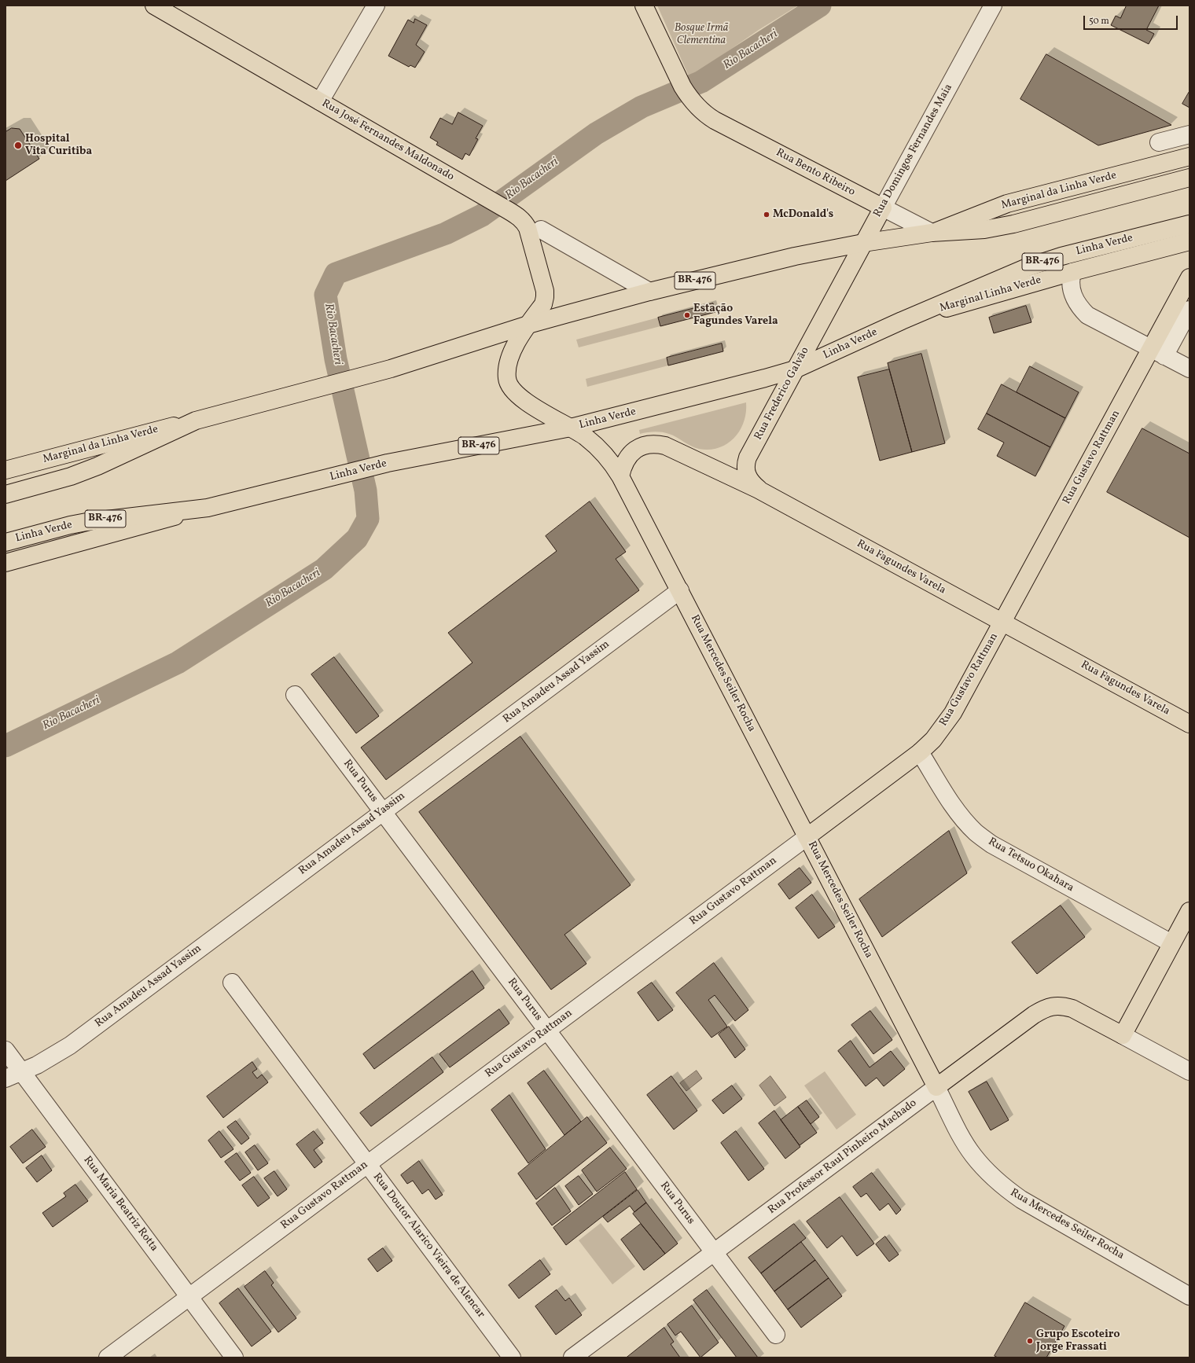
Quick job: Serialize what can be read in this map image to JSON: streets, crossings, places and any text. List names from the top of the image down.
{
  "streets": {
    "main road": [
      "Rua José Fernandes Maldonado",
      "Rua Domingos Fernandes Maia",
      "Rua Bento Ribeiro",
      "Marginal da Linha Verde",
      "Linha Verde",
      "BR-476",
      "Marginal Linha Verde",
      "Rua Frederico Galvão",
      "Rua Gustavo Rattman",
      "Rua Fagundes Varela",
      "Rua Mercedes Seiler Rocha",
      "Rua Professor Raul Pinheiro Machado"
    ],
    "street": [
      "Rua Amadeu Assad Yassim",
      "Rua Purus",
      "Rua Tetsuo Okahara",
      "Rua Maria Beatriz Rotta",
      "Rua Doutor Alarico Vieira de Alencar"
    ]
  },
  "crossings": [
    ["Rua José Fernandes Maldonado", "Linha Verde"],
    ["Rua José Fernandes Maldonado", "BR-476"],
    ["Rua José Fernandes Maldonado", "Rua Mercedes Seiler Rocha"],
    ["Rua Domingos Fernandes Maia", "Rua Bento Ribeiro"],
    ["Rua Domingos Fernandes Maia", "BR-476"],
    ["Rua Domingos Fernandes Maia", "Rua Frederico Galvão"],
    ["Rua Bento Ribeiro", "Marginal da Linha Verde"],
    ["Rua Bento Ribeiro", "BR-476"],
    ["Marginal da Linha Verde", "BR-476"],
    ["Linha Verde", "Marginal Linha Verde"],
    ["Linha Verde", "Rua Frederico Galvão"],
    ["Linha Verde", "Rua Mercedes Seiler Rocha"],
    ["Rua Frederico Galvão", "Rua Fagundes Varela"],
    ["Rua Gustavo Rattman", "Rua Fagundes Varela"],
    ["Rua Gustavo Rattman", "Rua Mercedes Seiler Rocha"],
    ["Rua Gustavo Rattman", "Rua Purus"],
    ["Rua Gustavo Rattman", "Rua Tetsuo Okahara"],
    ["Rua Gustavo Rattman", "Rua Maria Beatriz Rotta"],
    ["Rua Gustavo Rattman", "Rua Doutor Alarico Vieira de Alencar"],
    ["Rua Fagundes Varela", "Rua Mercedes Seiler Rocha"],
    ["Rua Mercedes Seiler Rocha", "Rua Amadeu Assad Yassim"],
    ["Rua Mercedes Seiler Rocha", "Rua Professor Raul Pinheiro Machado"],
    ["Rua Amadeu Assad Yassim", "Rua Purus"],
    ["Rua Amadeu Assad Yassim", "Rua Maria Beatriz Rotta"],
    ["Rua Purus", "Rua Professor Raul Pinheiro Machado"]
  ],
  "water": ["Rio Bacacheri"],
  "parks": ["Bosque Irmã Clementina"],
  "places": [
    "Hospital Vita Curitiba",
    "McDonald's",
    "Estação Fagundes Varela",
    "Grupo Escoteiro Jorge Frassati"
  ],
  "scale_bar": "50 m"
}
